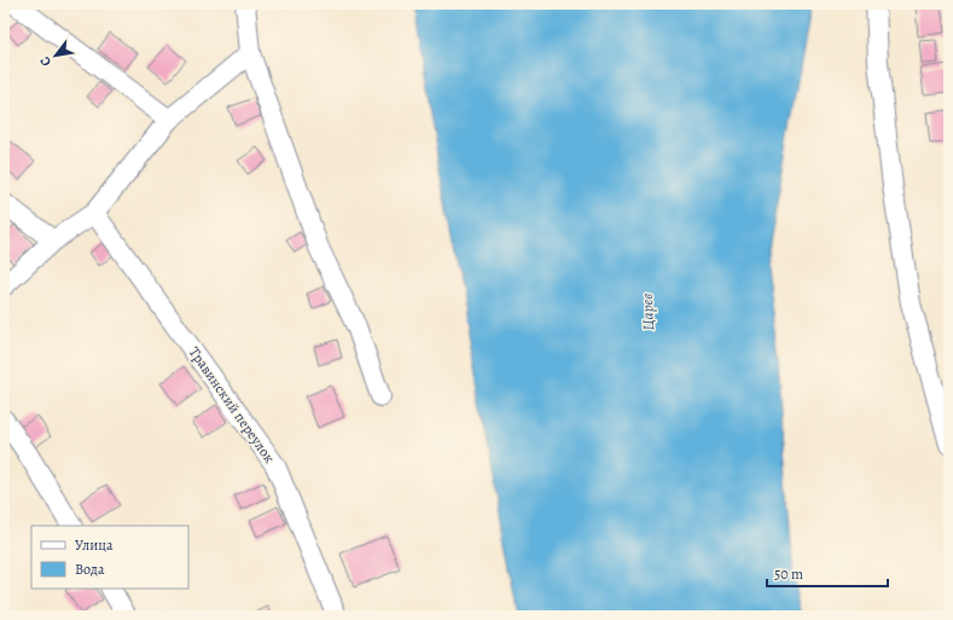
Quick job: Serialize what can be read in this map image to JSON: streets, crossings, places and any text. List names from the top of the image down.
{
  "streets": {
    "street": ["Травинский переулок"]
  },
  "water": ["Царев"],
  "legend": ["Улица", "Вода"],
  "scale_bar": "50 m",
  "north": "bottom left"
}
